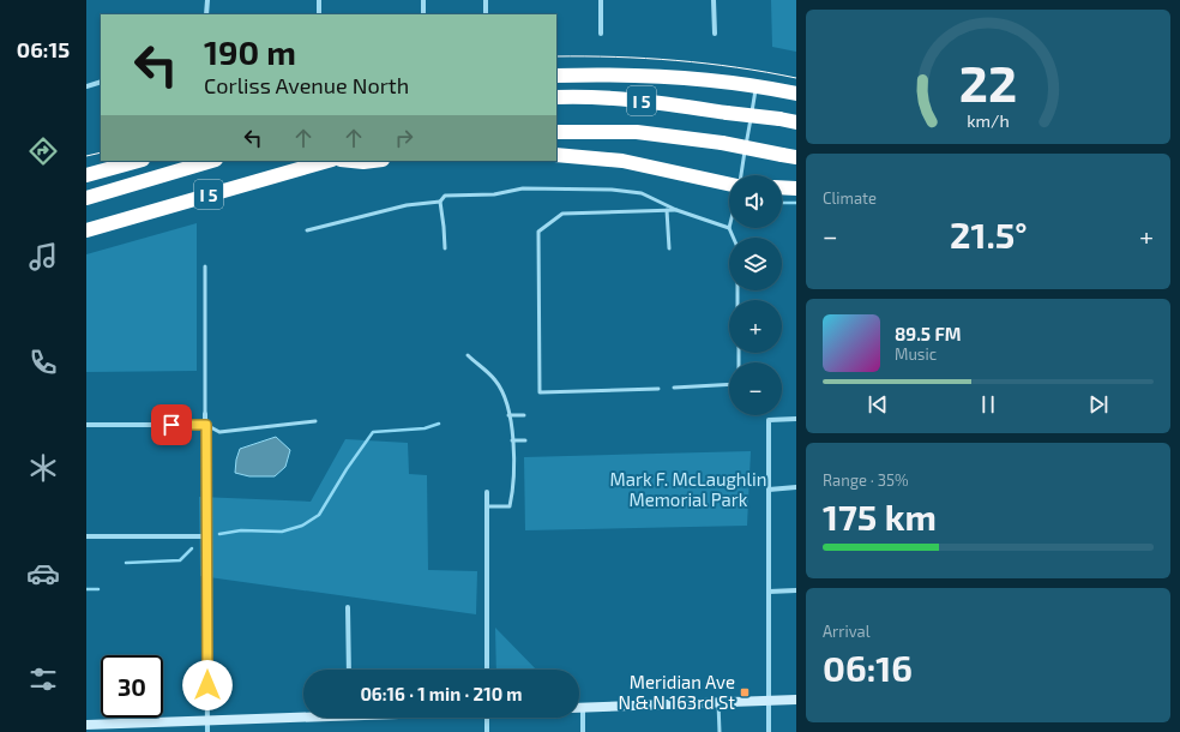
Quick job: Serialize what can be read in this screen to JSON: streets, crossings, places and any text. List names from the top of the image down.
{
  "streets": {
    "highway": ["I 5"]
  },
  "parks": ["Mark F. McLaughlin Memorial Park"],
  "places": {
    "transit": ["Meridian Ave N & N 163rd St"]
  },
  "page": {
    "tabs": "06:15",
    "turn": ["190 m", "Corliss Avenue North"],
    "tile": [
      "Climate",
      ["Range · 35%", "175 km"],
      ["Arrival", "06:16"]
    ],
    "map_buttons": ["+", "−"],
    "heat": ["−", "21.5°", "+"],
    "song": ["89.5 FM", "Music"],
    "limit": "30",
    "trip": "06:16 · 1 min · 210 m",
    "gauge": ["22", "km/h"]
  }
}
